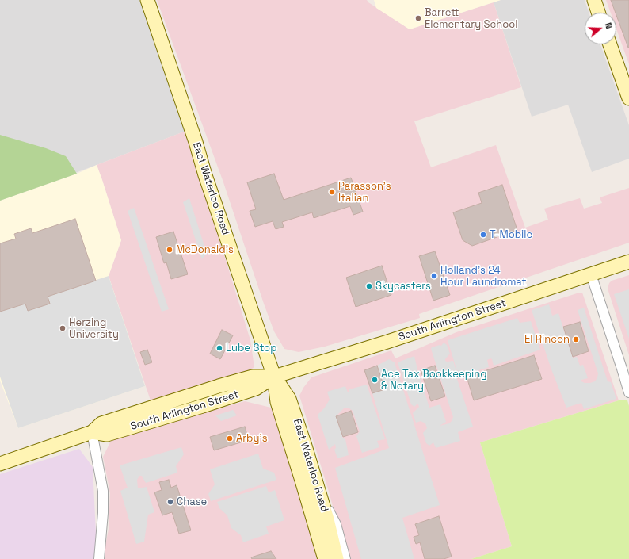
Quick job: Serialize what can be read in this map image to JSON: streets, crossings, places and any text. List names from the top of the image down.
{
  "streets": {
    "main road": ["East Waterloo Road", "South Arlington Street"]
  },
  "crossings": [
    ["East Waterloo Road", "South Arlington Street"]
  ],
  "places": [
    "Barrett Elementary School",
    "Parasson's Italian",
    "T-Mobile",
    "McDonald's",
    "Holland's 24 Hour Laundromat",
    "Skycasters",
    "Herzing University",
    "El Rincon",
    "Lube Stop",
    "Ace Tax Bookkeeping & Notary",
    "Arby's",
    "Chase"
  ],
  "north": "right"
}
